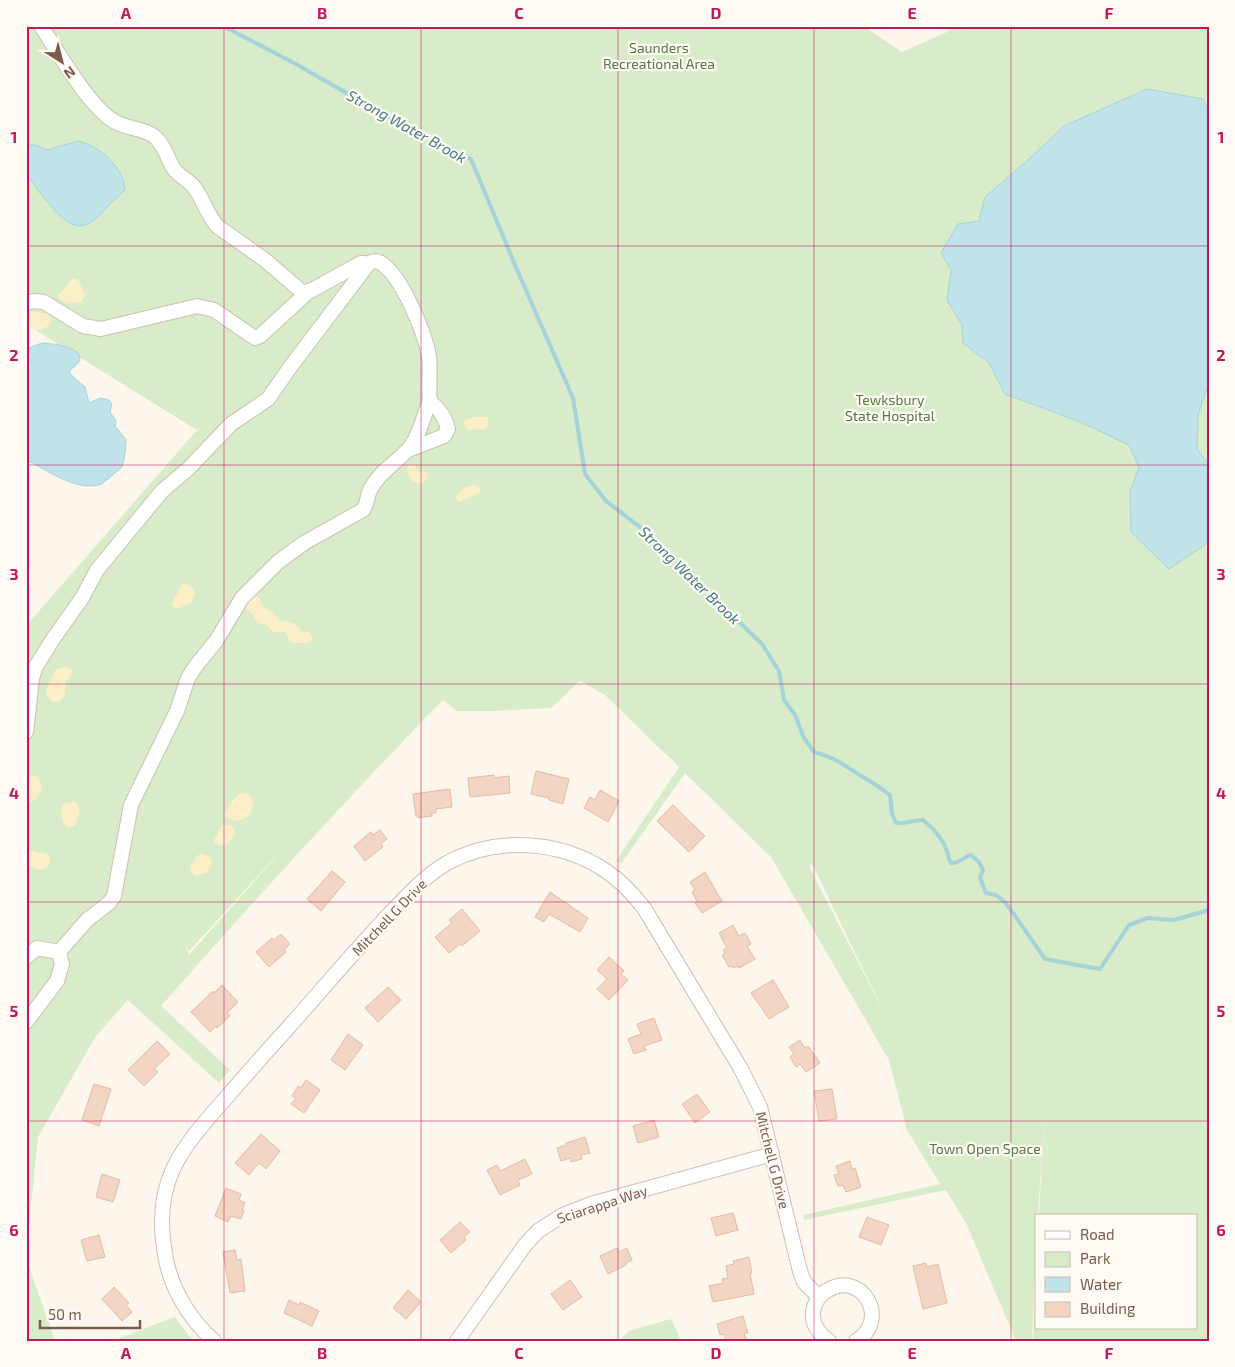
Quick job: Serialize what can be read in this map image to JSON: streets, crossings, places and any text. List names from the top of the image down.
{
  "streets": {
    "street": ["Mitchell G Drive", "Sciarappa Way"]
  },
  "crossings": [
    ["Mitchell G Drive", "Sciarappa Way"]
  ],
  "water": ["Strong Water Brook"],
  "parks": ["Saunders Recreational Area", "Tewksbury State Hospital", "Town Open Space"],
  "legend": [
    "Road",
    "Park",
    "Water",
    "Building"
  ],
  "scale_bar": "50 m",
  "north": "bottom right",
  "grid": {
    "columns": [
      "A",
      "B",
      "C",
      "D",
      "E",
      "F"
    ],
    "rows": [
      "1",
      "2",
      "3",
      "4",
      "5",
      "6"
    ]
  }
}
